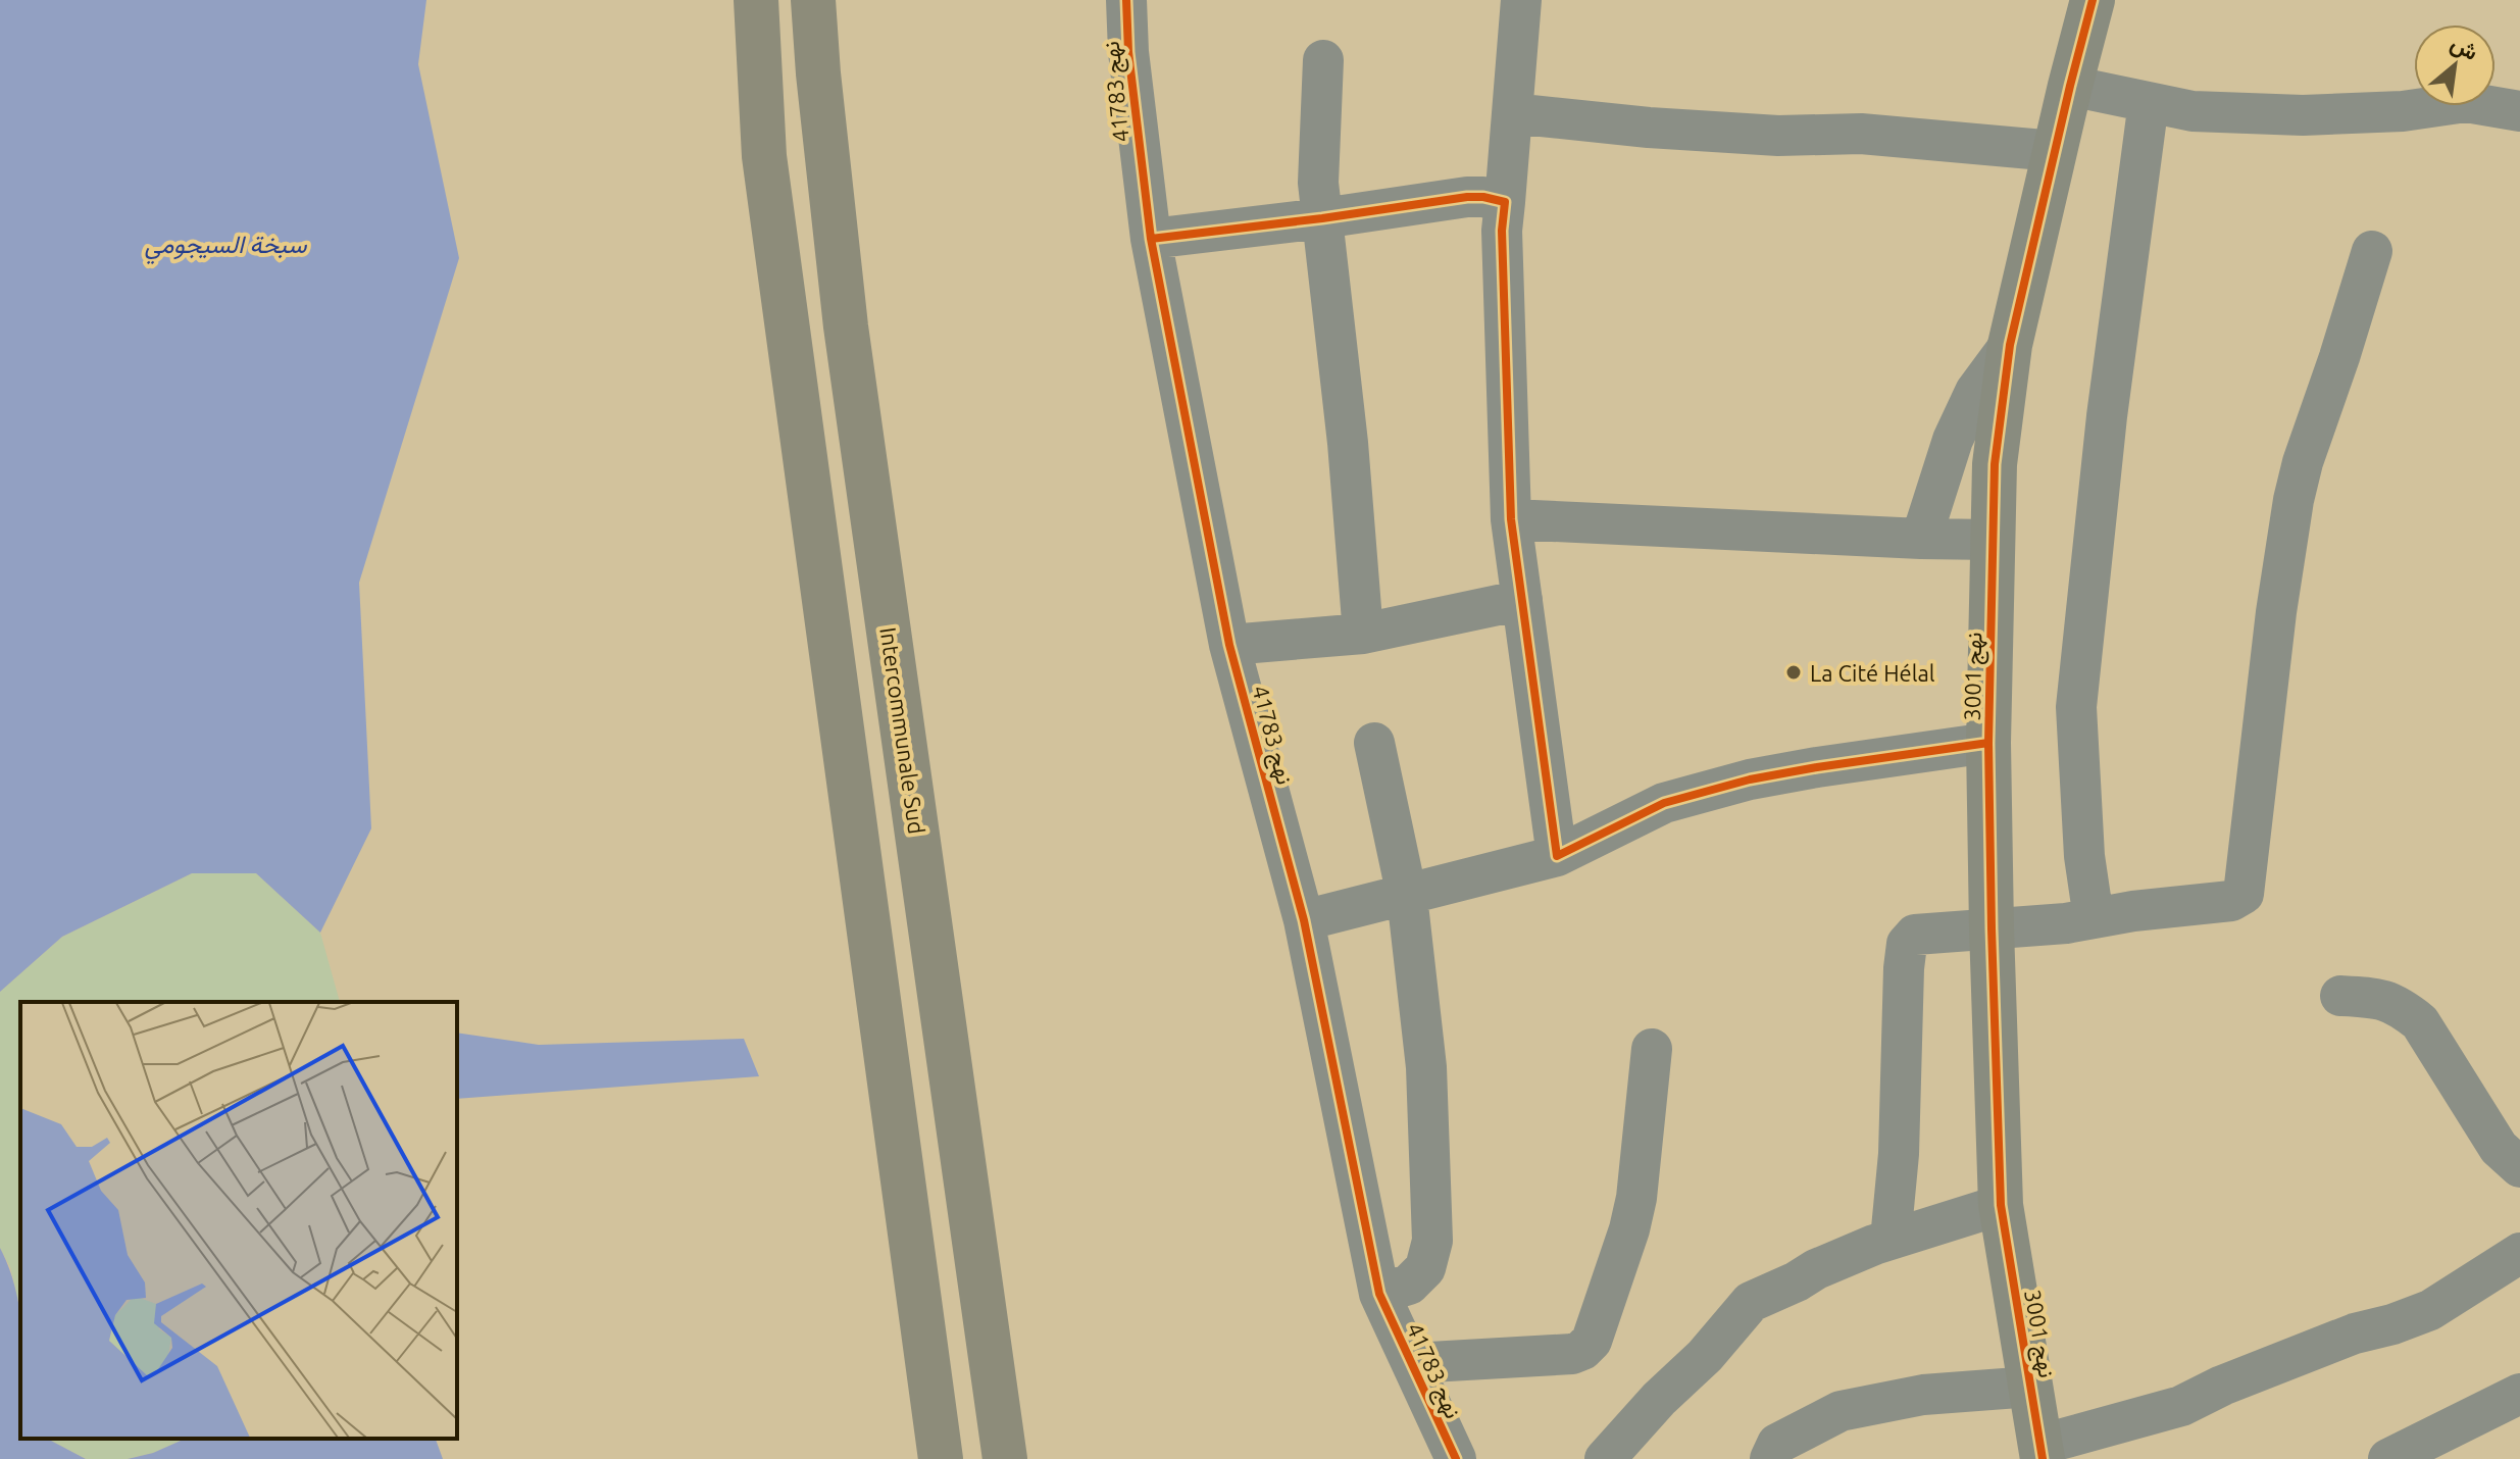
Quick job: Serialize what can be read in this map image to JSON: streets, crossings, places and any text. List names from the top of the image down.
{
  "streets": {
    "highway": ["Intercommunale Sud"],
    "street": ["نهج 41783", "نهج 3001"]
  },
  "water": ["سبخة السيجومي"],
  "places": ["La Cité Hélal"],
  "north": "top right"
}
